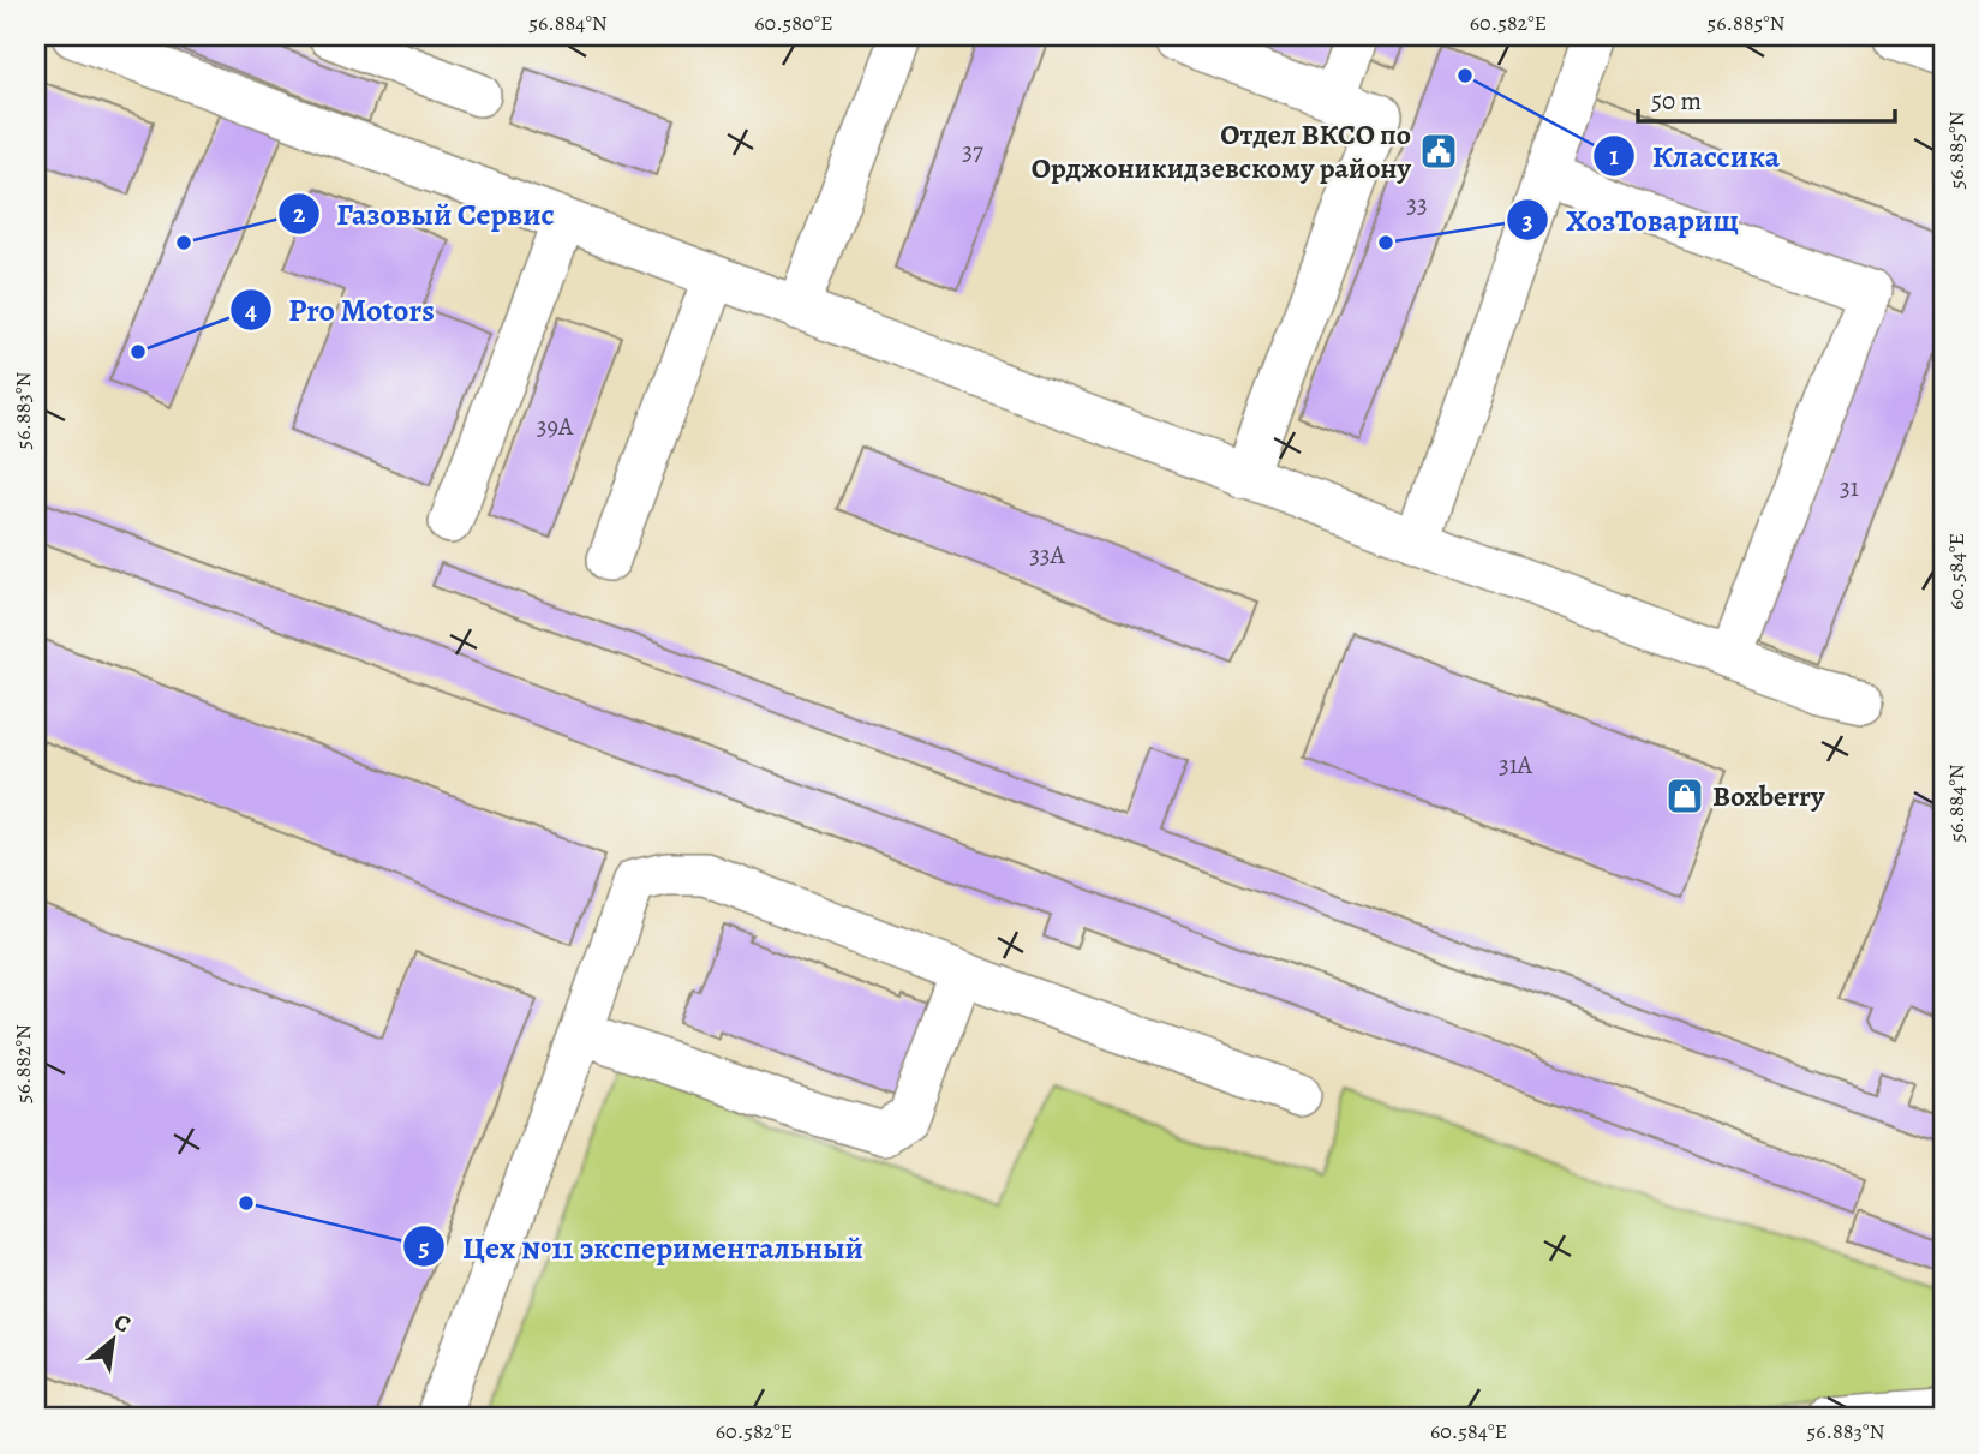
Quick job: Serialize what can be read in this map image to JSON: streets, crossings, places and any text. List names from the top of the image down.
{
  "places": {
    "other": [
      "Классика",
      "Газовый Сервис",
      "ХозТоварищ",
      "Pro Motors",
      "Цех №11 экспериментальный"
    ],
    "public building": ["Отдел ВКСО по Орджоникидзевскому району"],
    "shop": ["Boxberry"]
  },
  "house_numbers": [
    "37",
    "33",
    "39А",
    "31",
    "33А",
    "31А"
  ],
  "scale_bar": "50 m",
  "north": "top right",
  "coordinates": [
    "56.884°N",
    "60.580°E",
    "60.582°E",
    "56.885°N",
    "56.883°N",
    "60.584°E",
    "56.882°N"
  ]
}
